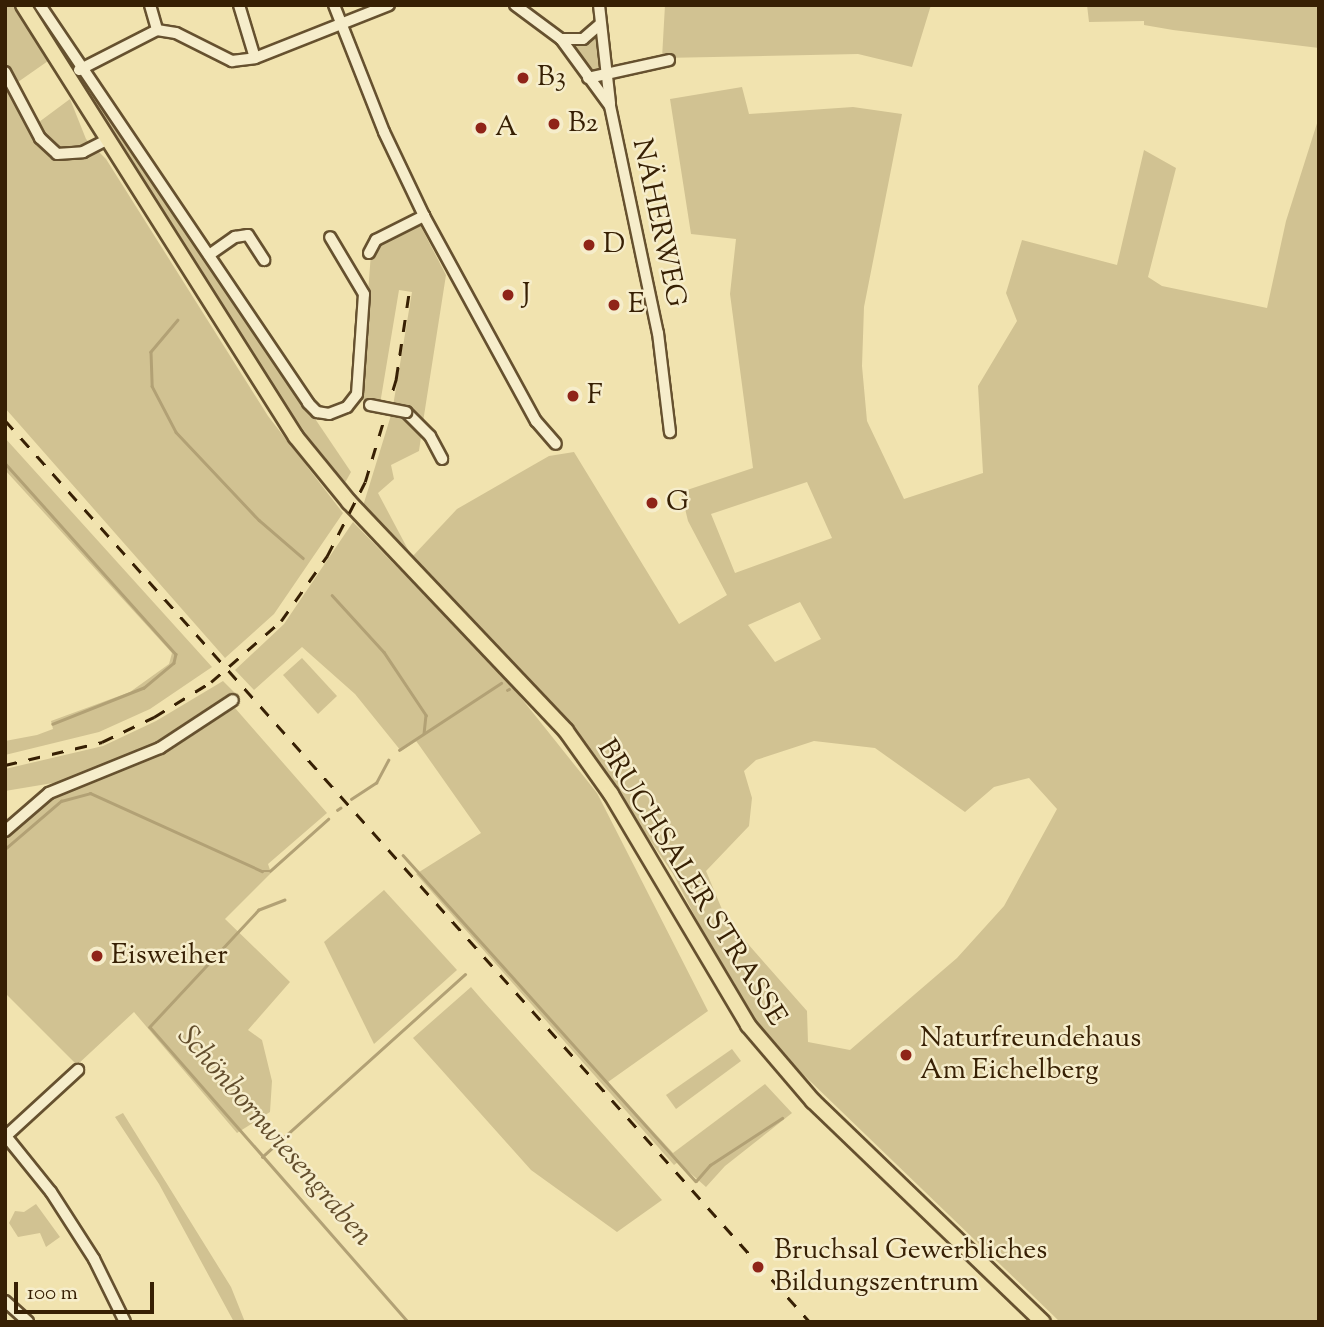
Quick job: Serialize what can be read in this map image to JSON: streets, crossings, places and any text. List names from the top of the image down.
{
  "streets": {
    "main road": ["BRUCHSALER STRASSE"],
    "street": ["NÄHERWEG"]
  },
  "water": ["Schönbornwiesengraben"],
  "places": [
    "B3",
    "B2",
    "A",
    "D",
    "J",
    "E",
    "F",
    "G",
    "Eisweiher",
    "Naturfreundehaus Am Eichelberg",
    "Bruchsal Gewerbliches Bildungszentrum"
  ],
  "scale_bar": "100 m"
}
